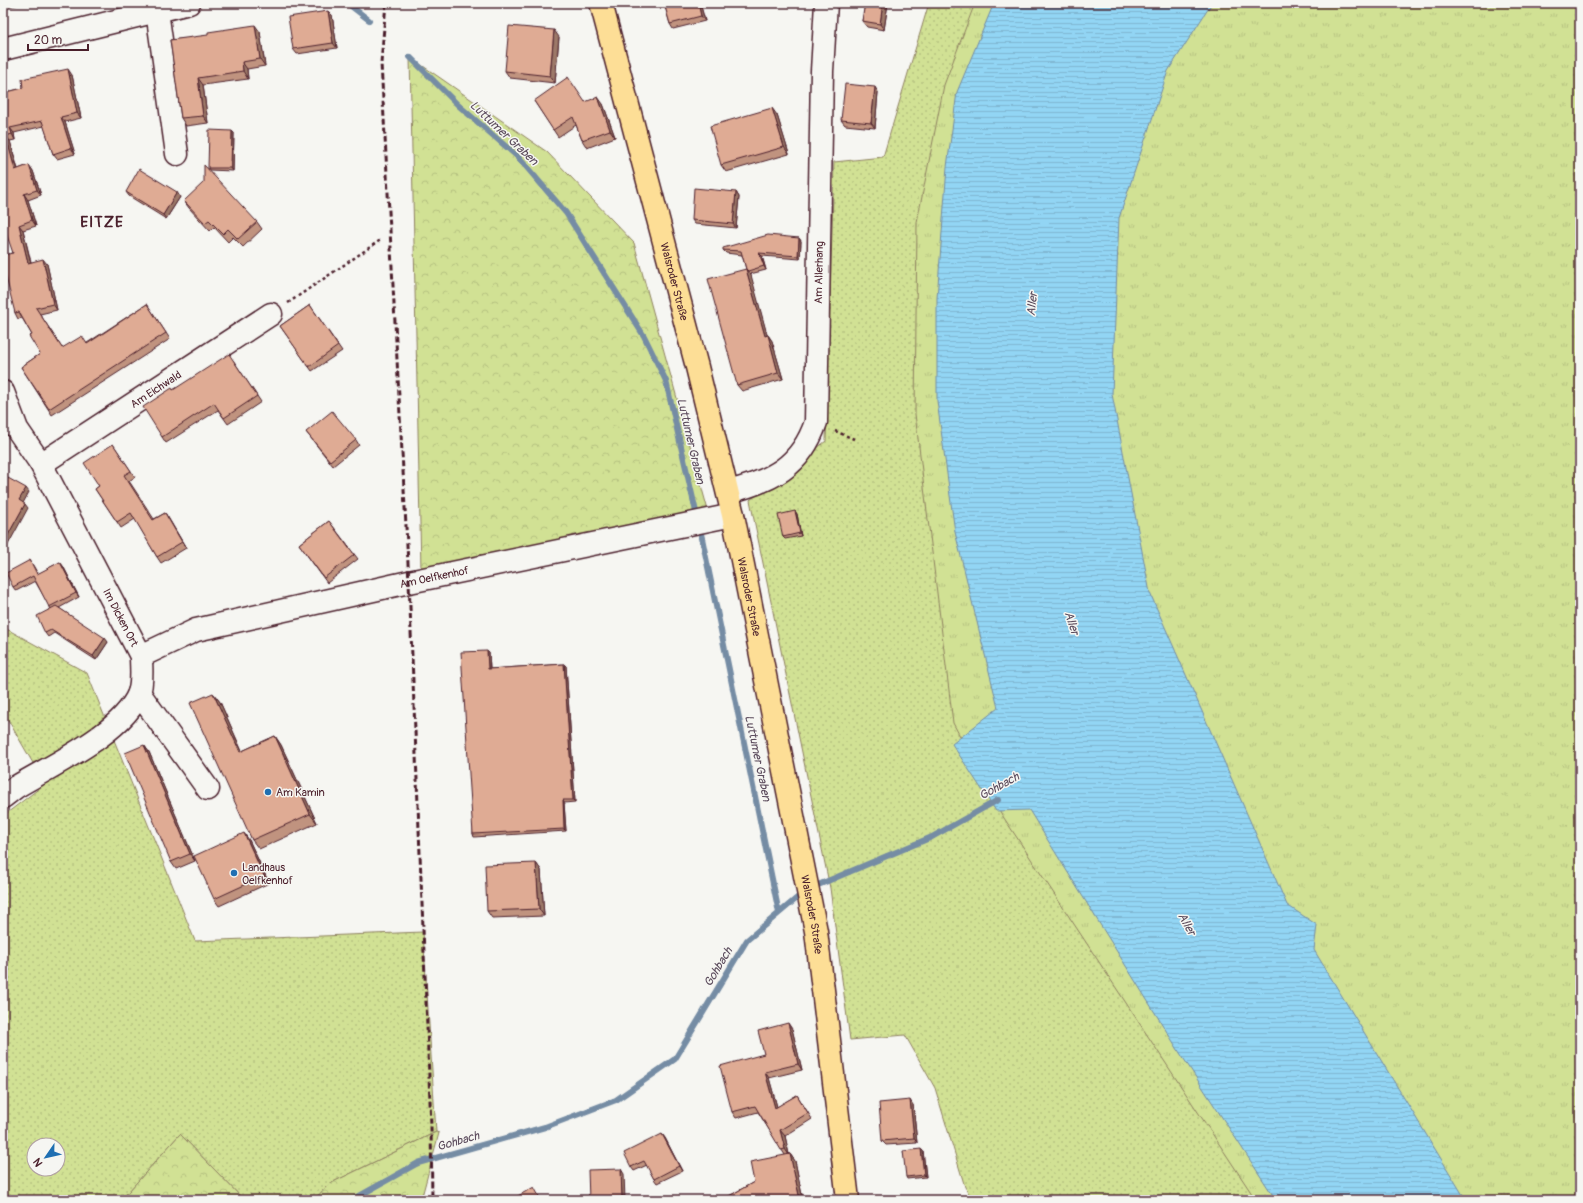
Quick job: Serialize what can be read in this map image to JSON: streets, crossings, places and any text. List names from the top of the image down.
{
  "streets": {
    "main road": ["Walsroder Straße"],
    "street": [
      "Am Allerhang",
      "Am Eichwald",
      "Am Oelfkenhof",
      "Im Dicken Ort"
    ]
  },
  "crossings": [
    ["Am Allerhang", "Walsroder Straße"],
    ["Walsroder Straße", "Am Oelfkenhof"],
    ["Am Eichwald", "Im Dicken Ort"],
    ["Am Oelfkenhof", "Im Dicken Ort"]
  ],
  "districts": ["EITZE"],
  "water": ["Luttumer Graben", "Aller", "Gohbach"],
  "places": ["Am Kamin", "Landhaus Oelfkenhof"],
  "scale_bar": "20 m",
  "north": "bottom left"
}
